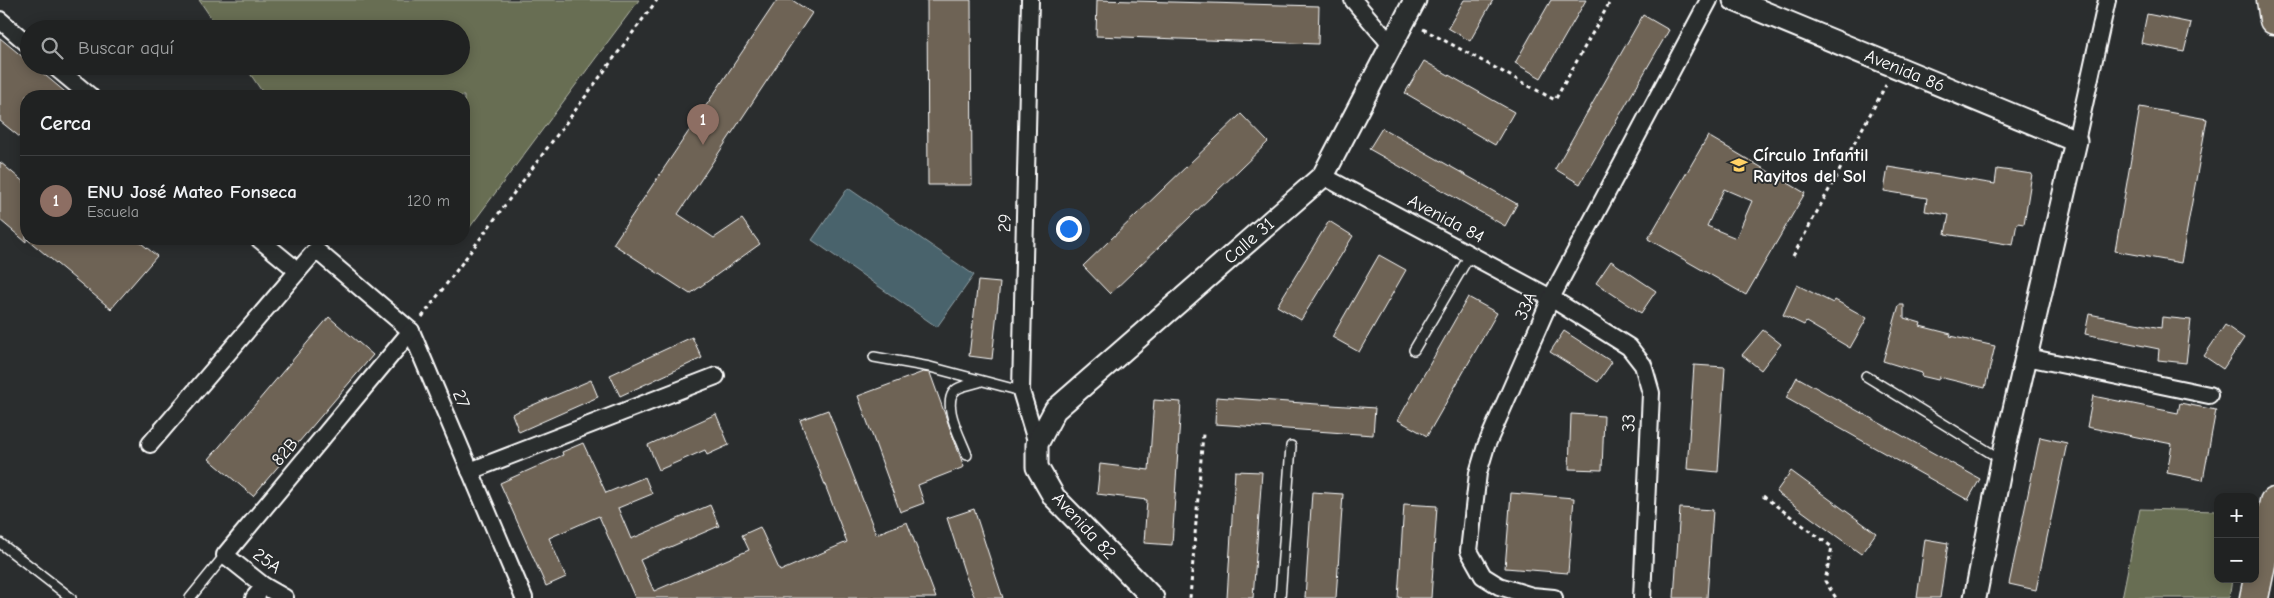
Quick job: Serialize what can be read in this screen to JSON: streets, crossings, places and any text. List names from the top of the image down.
{
  "streets": {
    "street": [
      "Avenida 86",
      "Avenida 84",
      "29",
      "Calle 31",
      "33A",
      "27",
      "33",
      "82B",
      "Avenida 82",
      "25A"
    ]
  },
  "crossings": [
    ["Avenida 84", "Calle 31"],
    ["Avenida 84", "33A"],
    ["Avenida 84", "33"],
    ["29", "Calle 31"],
    ["29", "Avenida 82"],
    ["Calle 31", "Avenida 82"],
    ["33A", "33"],
    ["27", "82B"],
    ["82B", "25A"]
  ],
  "places": {
    "school or university": ["Círculo Infantil Rayitos del Sol"]
  },
  "page": {
    "search": "Buscar aquí",
    "heading": "Cerca",
    "pins": "1",
    "list": [
      {
        "mark": "1",
        "name": "ENU José Mateo Fonseca",
        "note": "Escuela",
        "value": "120 m"
      }
    ],
    "map_buttons": ["+", "−"]
  }
}
